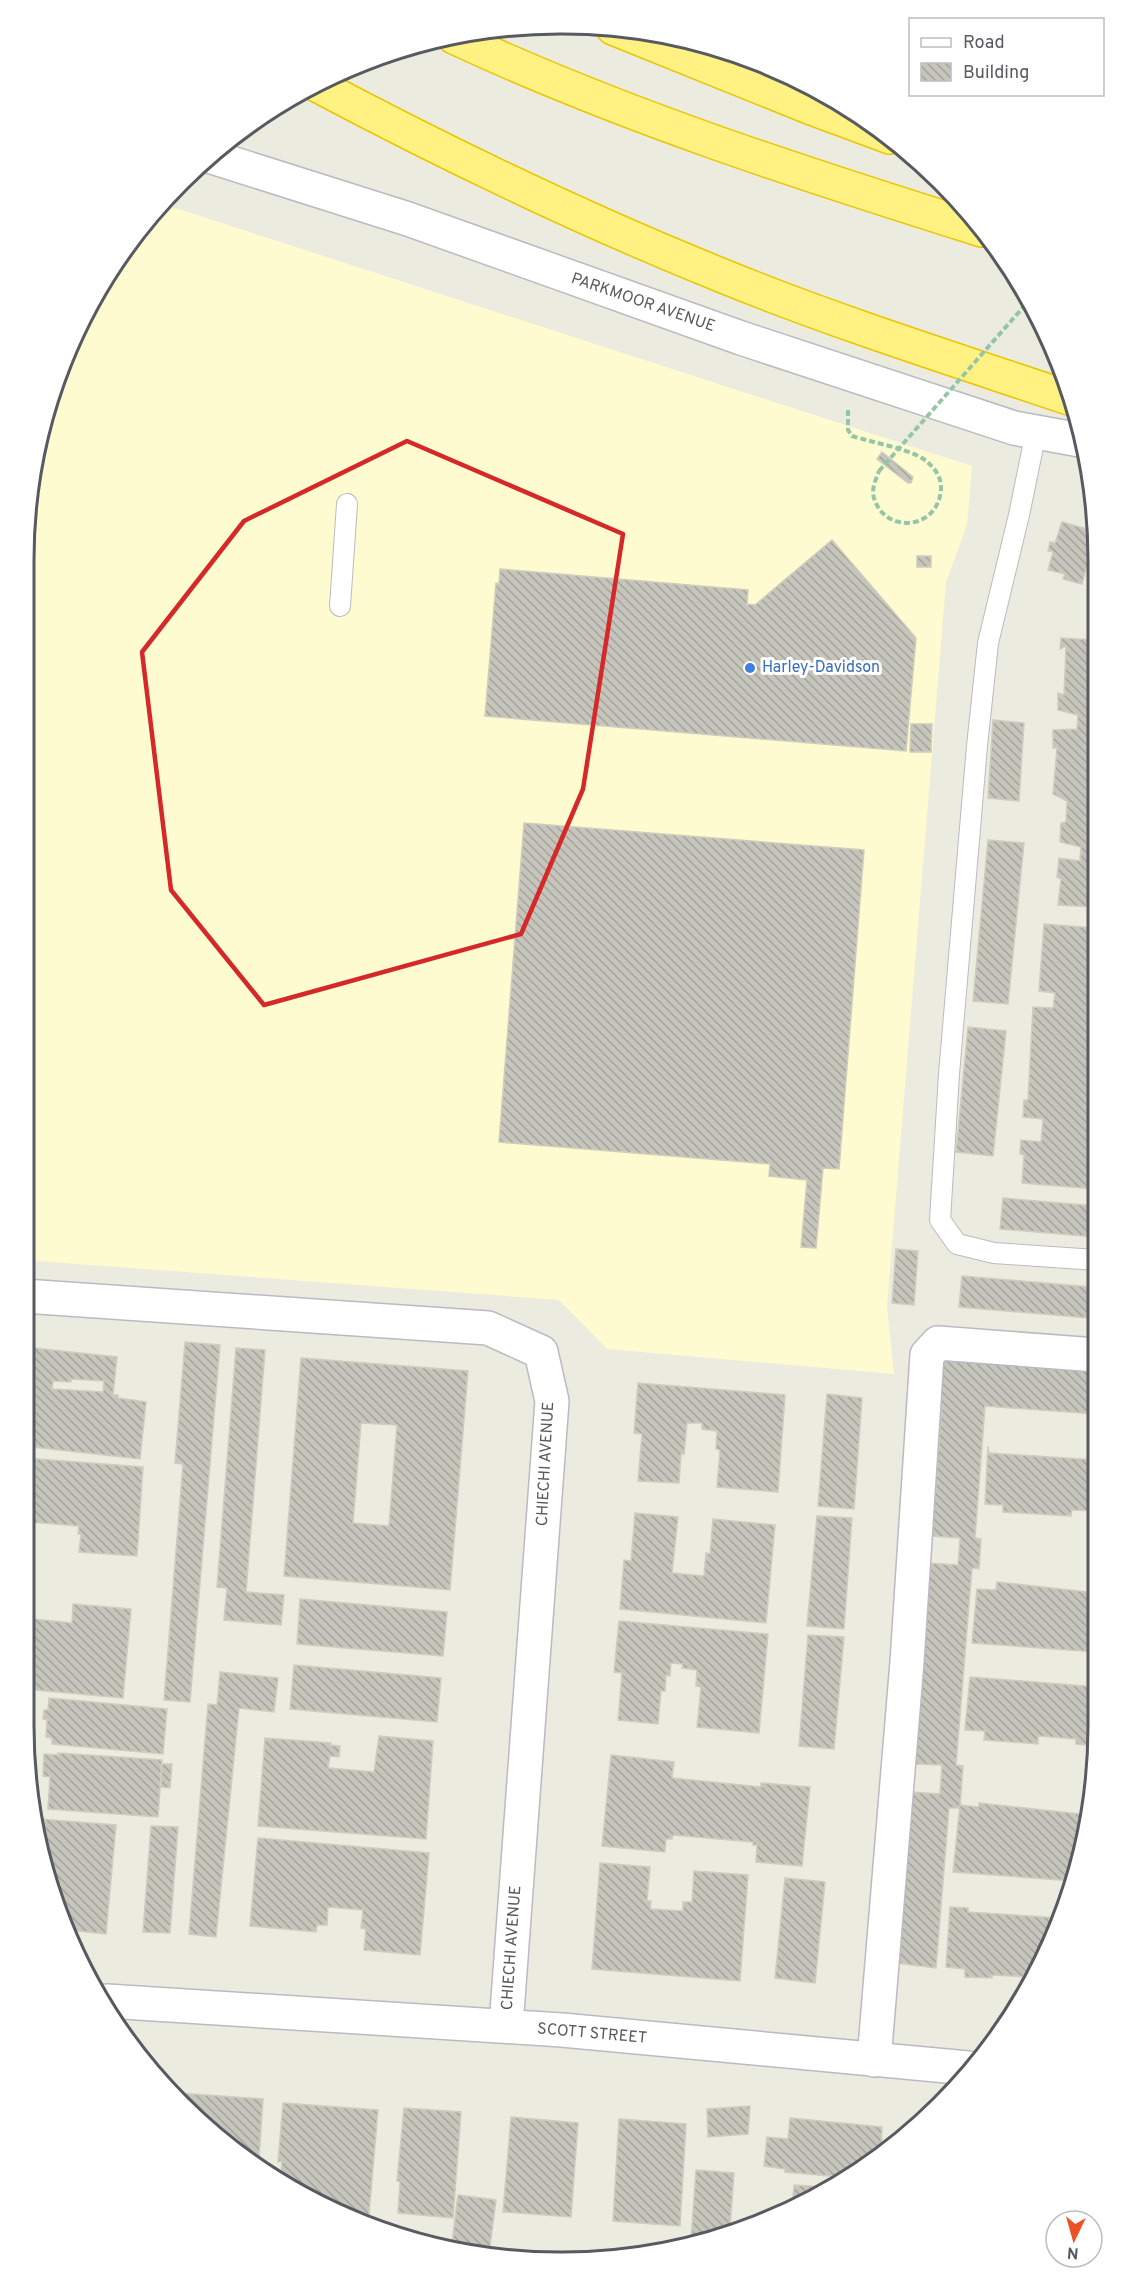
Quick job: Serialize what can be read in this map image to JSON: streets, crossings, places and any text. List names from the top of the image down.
{
  "streets": {
    "street": ["PARKMOOR AVENUE", "CHIECHI AVENUE", "SCOTT STREET"]
  },
  "crossings": [
    ["CHIECHI AVENUE", "SCOTT STREET"]
  ],
  "places": ["Harley-Davidson"],
  "legend": ["Road", "Building"],
  "north": "bottom"
}
